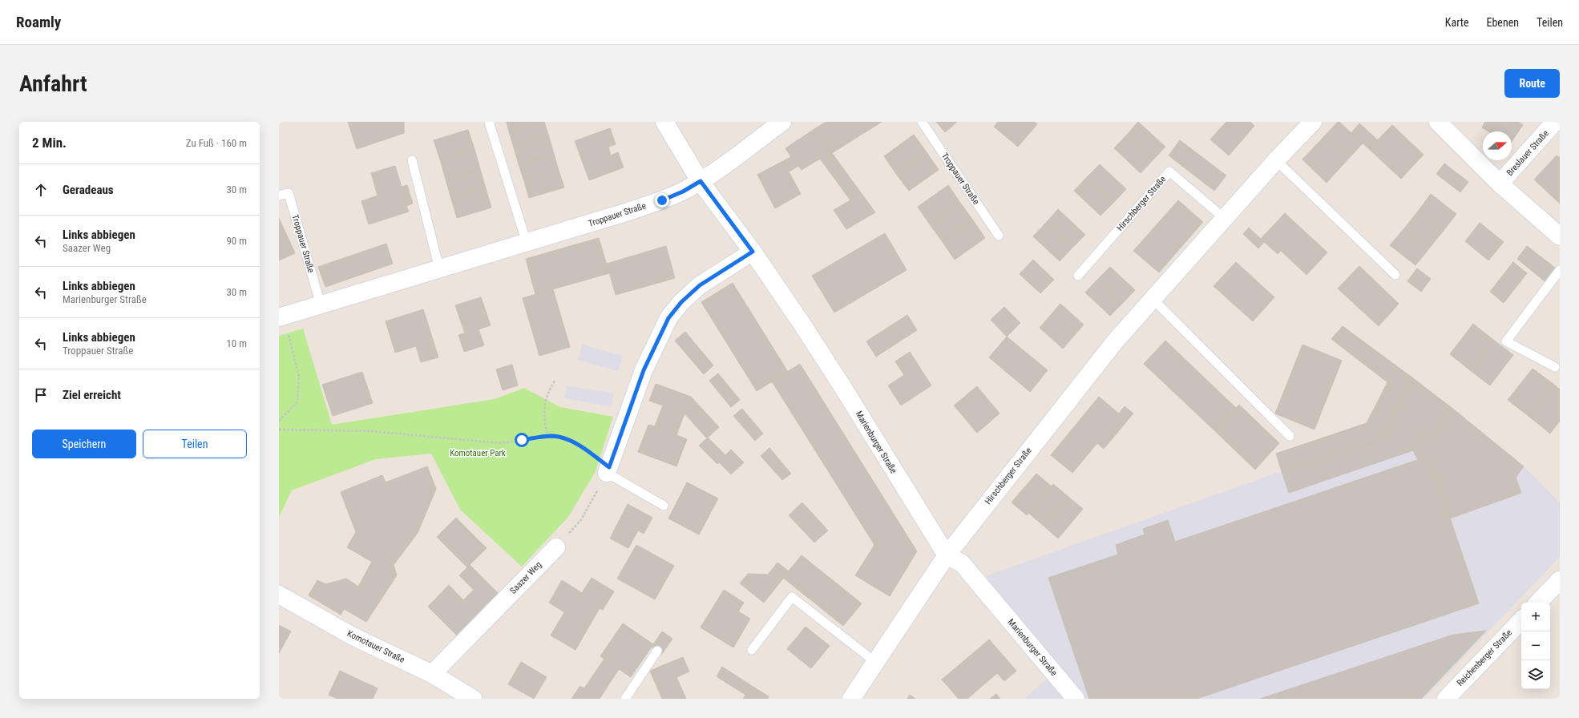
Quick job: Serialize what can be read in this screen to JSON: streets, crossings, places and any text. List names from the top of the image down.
{
  "streets": {
    "street": [
      "Breslauer Straße",
      "Troppauer Straße",
      "Hirschberger Straße",
      "Marienburger Straße",
      "Saazer Weg",
      "Komotauer Straße",
      "Reichenberger Straße"
    ]
  },
  "crossings": [
    ["Troppauer Straße", "Marienburger Straße"],
    ["Hirschberger Straße", "Marienburger Straße"],
    ["Saazer Weg", "Komotauer Straße"]
  ],
  "parks": ["Komotauer Park"],
  "north": "right",
  "page": {
    "header": "Roamly",
    "nav": ["Karte", "Ebenen", "Teilen"],
    "buttons": [
      "Route",
      ["Speichern", "Teilen"]
    ],
    "title": "Anfahrt",
    "heading": ["2 Min.", "Zu Fuß · 160 m"],
    "list": [
      ["Geradeaus", "30 m"],
      ["Links abbiegen", "Saazer Weg", "90 m"],
      ["Links abbiegen", "Marienburger Straße", "30 m"],
      ["Links abbiegen", "Troppauer Straße", "10 m"],
      "Ziel erreicht"
    ],
    "map_buttons": ["+", "−"]
  }
}
